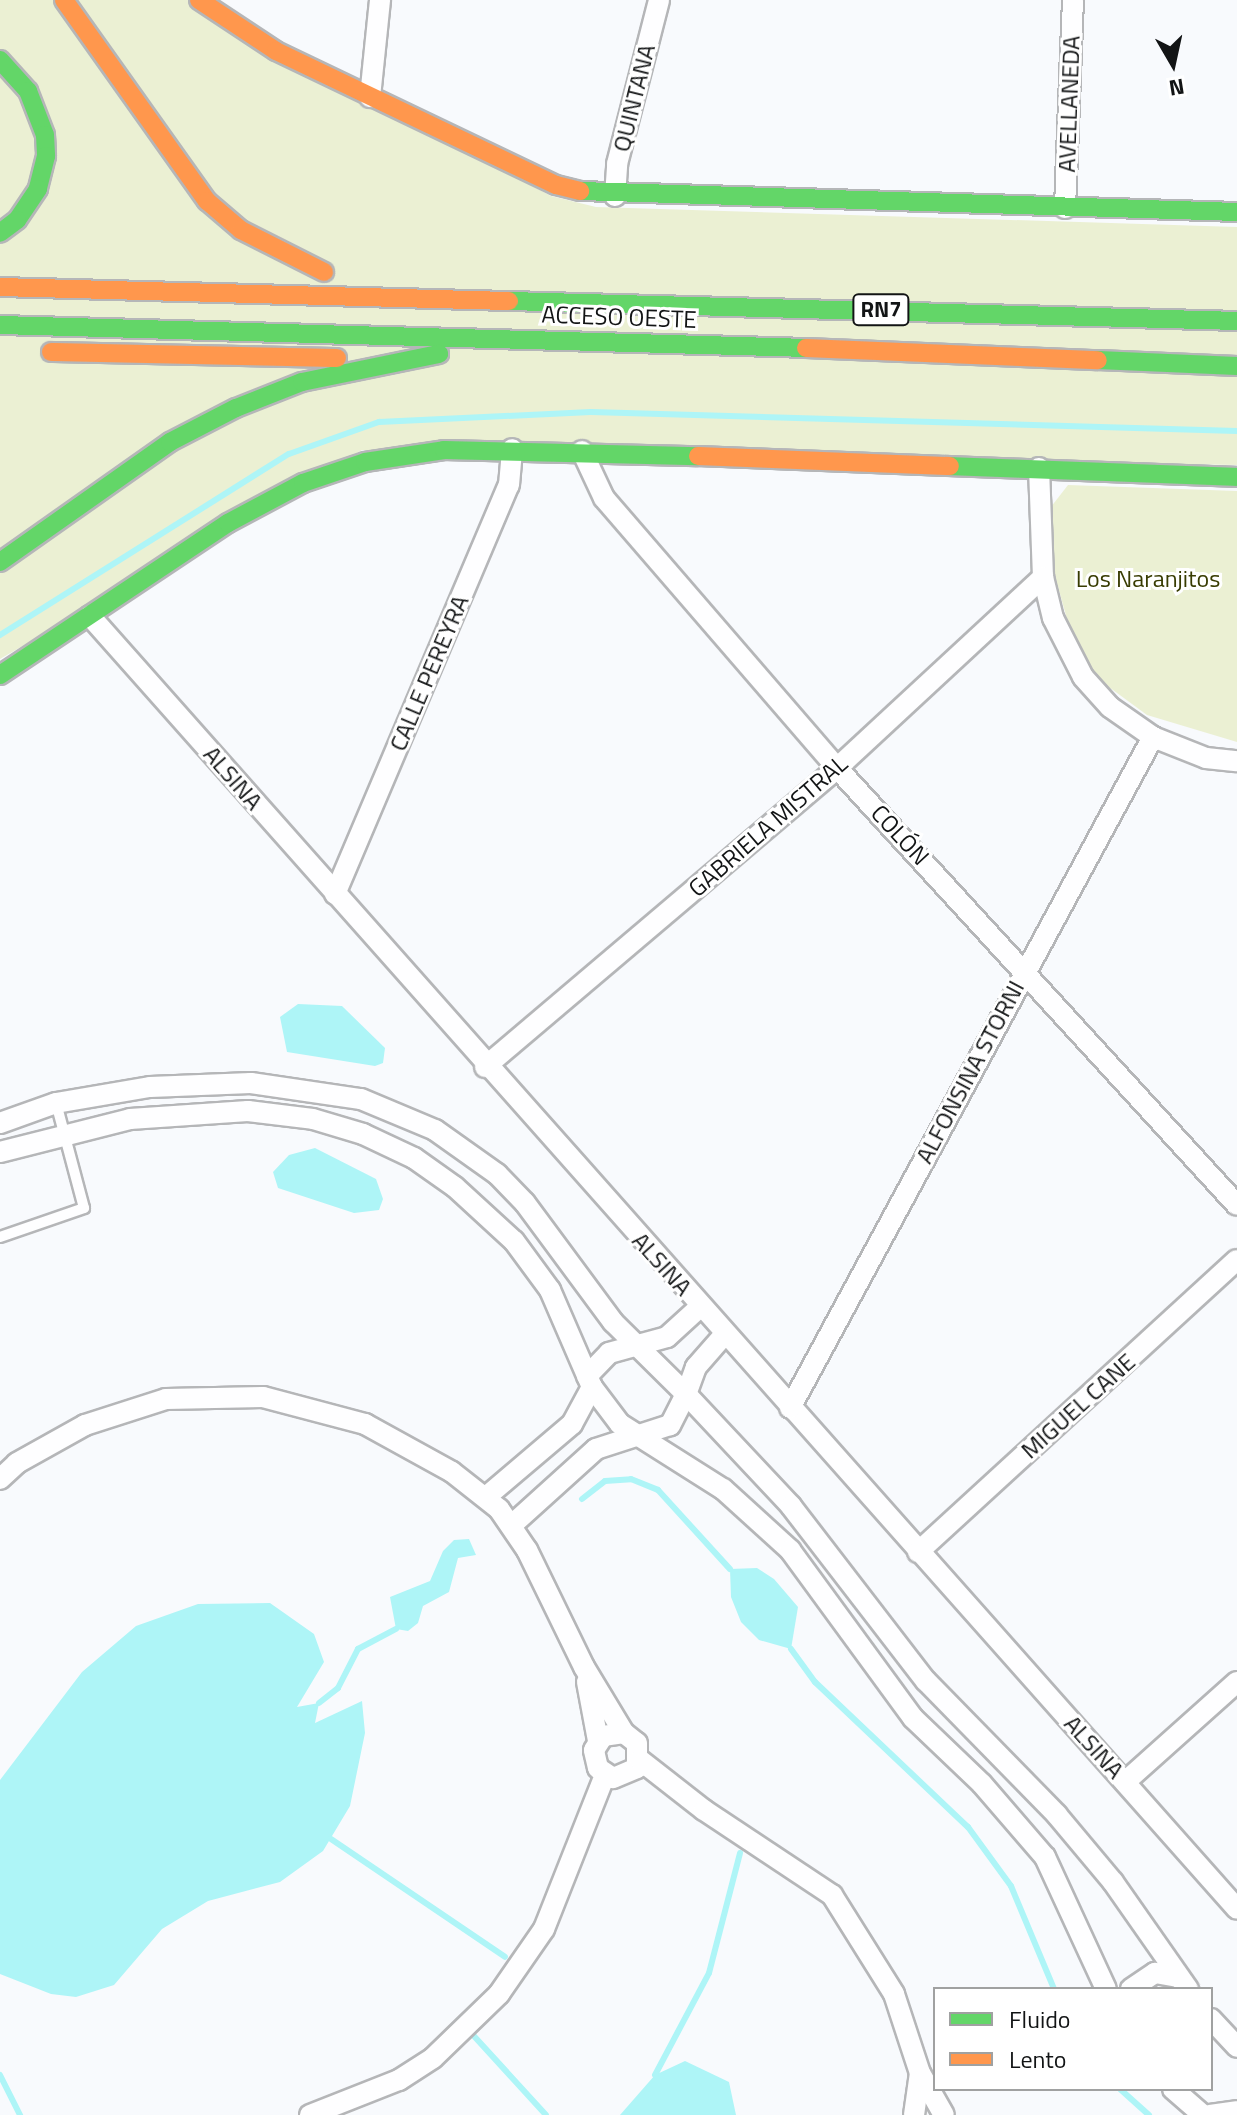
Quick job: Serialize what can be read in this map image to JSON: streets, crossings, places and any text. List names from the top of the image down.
{
  "streets": {
    "main road": ["RN7", "ACCESO OESTE"],
    "street": [
      "QUINTANA",
      "AVELLANEDA",
      "CALLE PEREYRA",
      "ALSINA",
      "GABRIELA MISTRAL",
      "COLÓN",
      "ALFONSINA STORNI",
      "MIGUEL CANE"
    ]
  },
  "crossings": [
    ["CALLE PEREYRA", "ALSINA"],
    ["ALSINA", "GABRIELA MISTRAL"],
    ["ALSINA", "ALFONSINA STORNI"],
    ["ALSINA", "MIGUEL CANE"],
    ["GABRIELA MISTRAL", "COLÓN"],
    ["COLÓN", "ALFONSINA STORNI"]
  ],
  "parks": ["Los Naranjitos"],
  "legend": ["Fluido", "Lento"],
  "north": "bottom"
}
